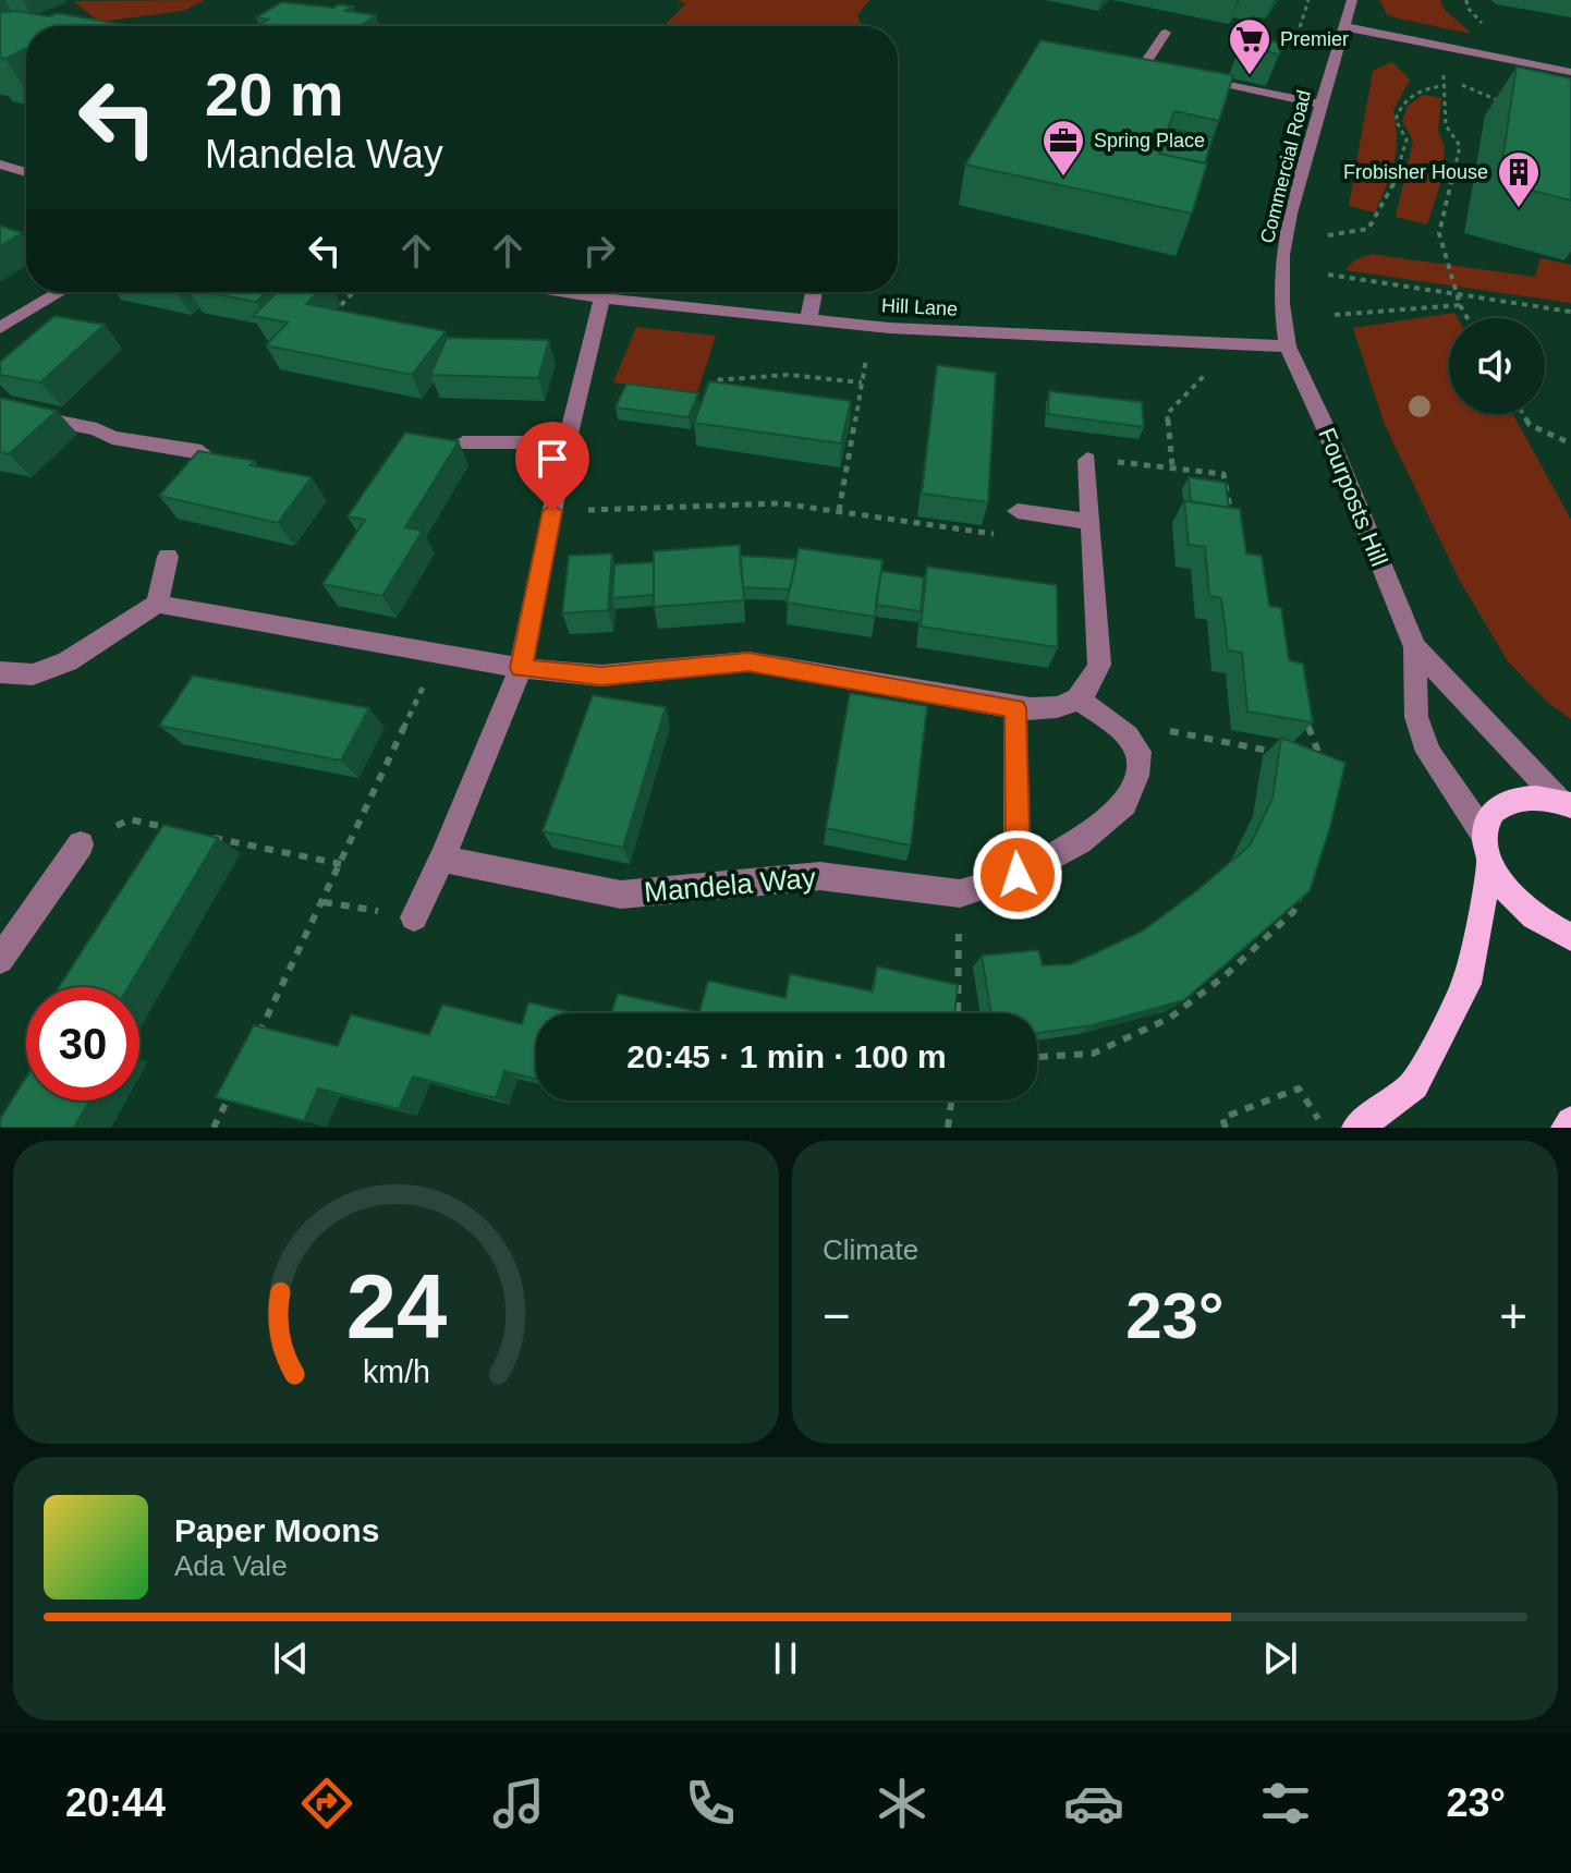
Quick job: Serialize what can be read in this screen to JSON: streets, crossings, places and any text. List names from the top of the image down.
{
  "streets": {
    "street": [
      "Commercial Road",
      "Hill Lane",
      "Fourposts Hill",
      "Mandela Way"
    ]
  },
  "crossings": [
    ["Commercial Road", "Hill Lane"],
    ["Commercial Road", "Fourposts Hill"],
    ["Hill Lane", "Fourposts Hill"]
  ],
  "places": {
    "supermarket": ["Premier"],
    "office": ["Spring Place"],
    "building": ["Frobisher House"]
  },
  "page": {
    "turn": ["20 m", "Mandela Way"],
    "limit": "30",
    "trip": "20:45 · 1 min · 100 m",
    "tile": "Climate",
    "heat": ["−", "23°", "+"],
    "song": ["Paper Moons", "Ada Vale"],
    "tabs": ["20:44", "23°"],
    "gauge": ["24", "km/h"]
  }
}
